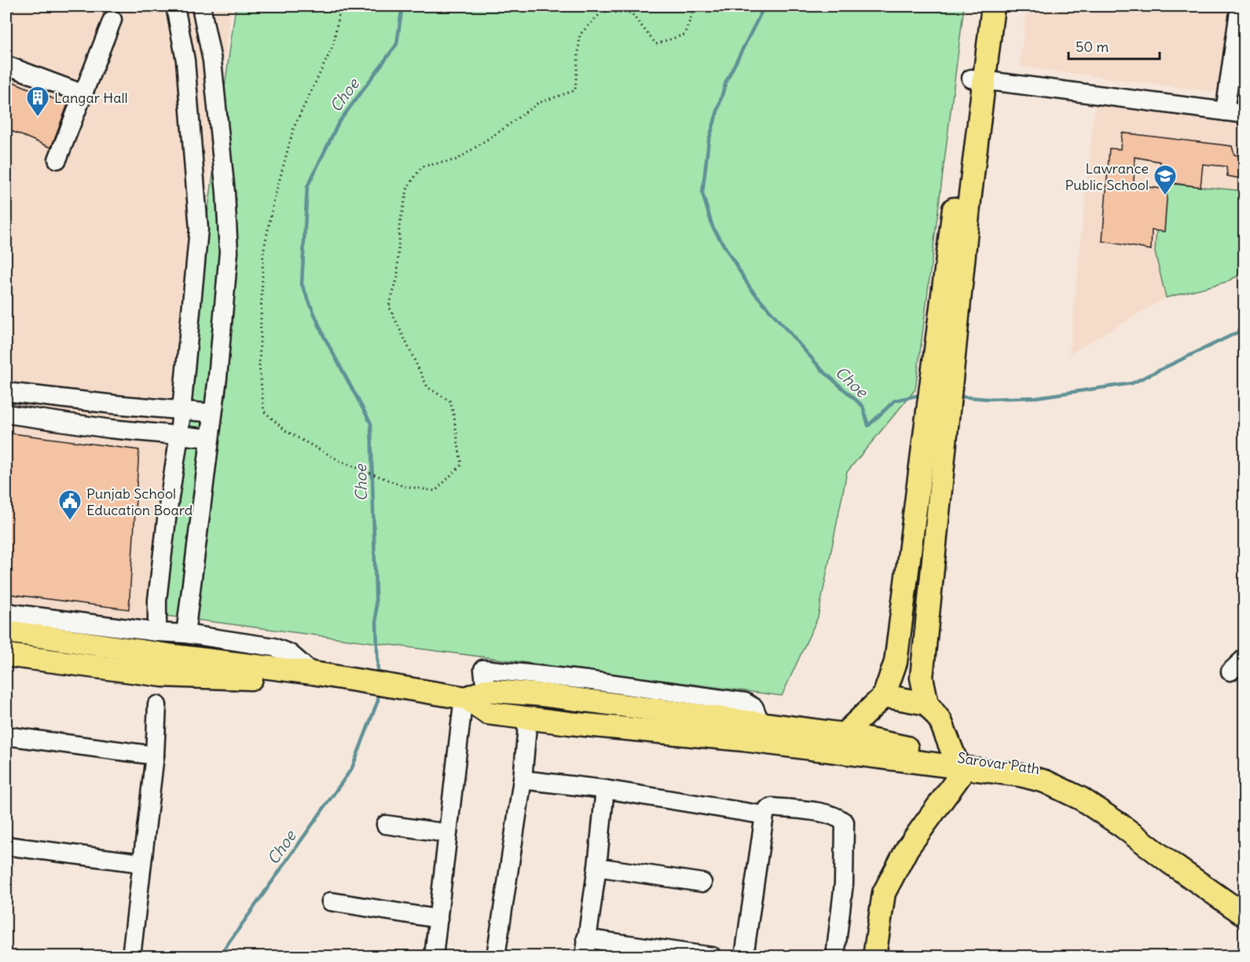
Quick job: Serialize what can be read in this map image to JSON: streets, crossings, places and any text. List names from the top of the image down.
{
  "streets": {
    "main road": ["Sarovar Path"]
  },
  "water": ["Choe"],
  "places": {
    "building": ["Langar Hall"],
    "school or university": ["Lawrance Public School"],
    "public building": ["Punjab School Education Board"]
  },
  "scale_bar": "50 m"
}
